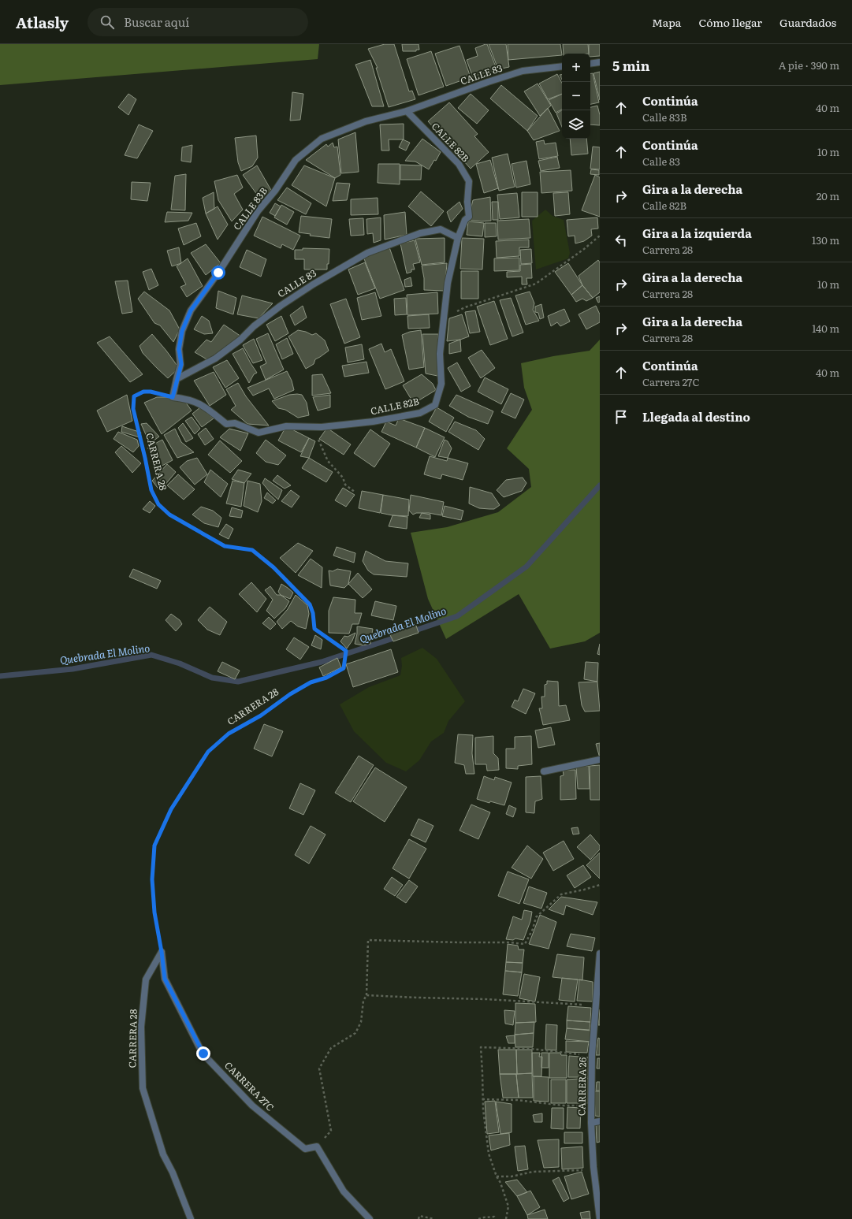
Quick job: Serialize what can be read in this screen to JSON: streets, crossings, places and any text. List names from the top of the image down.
{
  "streets": {
    "street": [
      "CALLE 83",
      "CALLE 82B",
      "CALLE 83B",
      "CARRERA 28",
      "CARRERA 27C",
      "CARRERA 26"
    ]
  },
  "crossings": [
    ["CALLE 83", "CALLE 82B"],
    ["CALLE 83", "CALLE 83B"],
    ["CALLE 82B", "CALLE 83B"],
    ["CALLE 82B", "CARRERA 28"],
    ["CARRERA 28", "CARRERA 27C"]
  ],
  "water": ["Quebrada El Molino"],
  "page": {
    "header": "Atlasly",
    "search": "Buscar aquí",
    "nav": ["Mapa", "Cómo llegar", "Guardados"],
    "heading": ["5 min", "A pie · 390 m"],
    "map_buttons": ["+", "−"],
    "list": [
      ["Continúa", "Calle 83B", "40 m"],
      ["Continúa", "Calle 83", "10 m"],
      ["Gira a la derecha", "Calle 82B", "20 m"],
      ["Gira a la izquierda", "Carrera 28", "130 m"],
      ["Gira a la derecha", "Carrera 28", "10 m"],
      ["Gira a la derecha", "Carrera 28", "140 m"],
      ["Continúa", "Carrera 27C", "40 m"],
      "Llegada al destino"
    ]
  }
}
